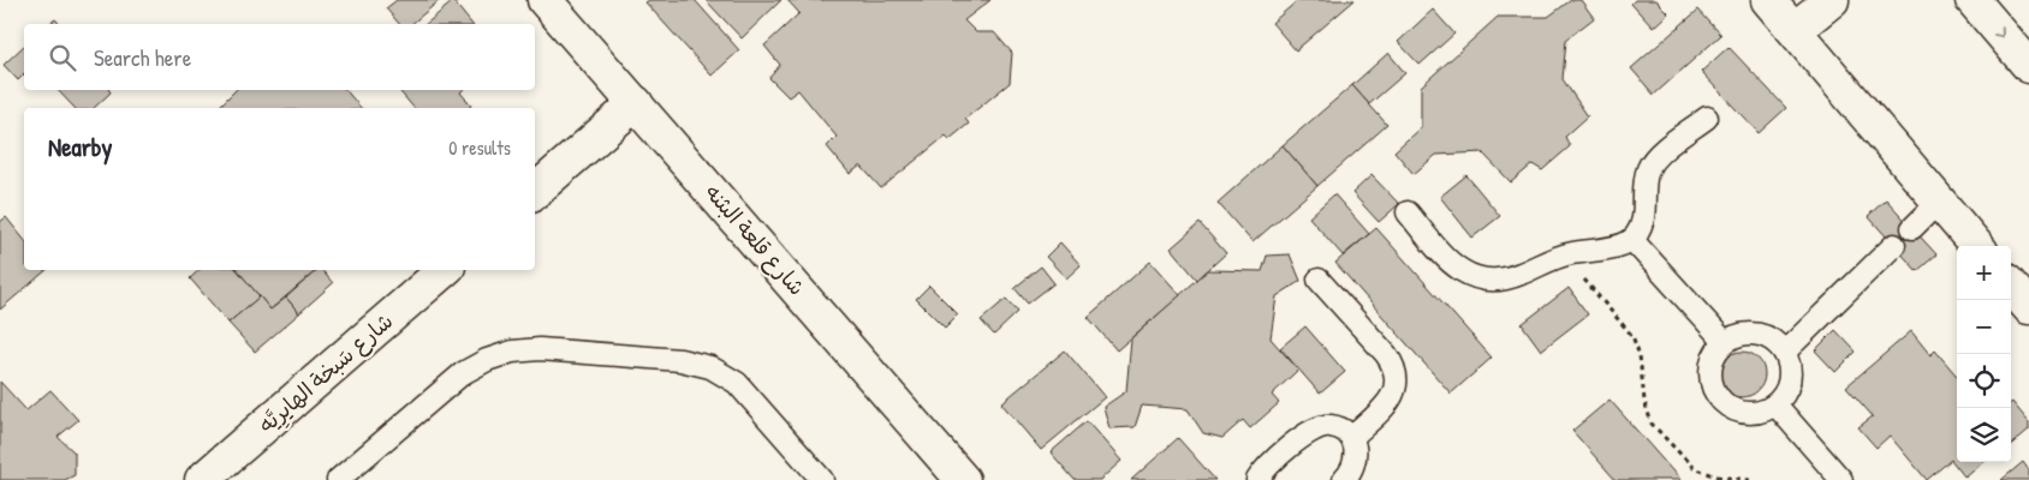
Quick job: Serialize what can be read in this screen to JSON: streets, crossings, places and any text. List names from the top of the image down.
{
  "streets": {
    "street": ["شارع قلعة البثنه", "شارع سَبخة الهايرِيَّه"]
  },
  "page": {
    "search": "Search here",
    "heading": ["Nearby", "0 results"],
    "map_buttons": ["+", "−"]
  }
}
